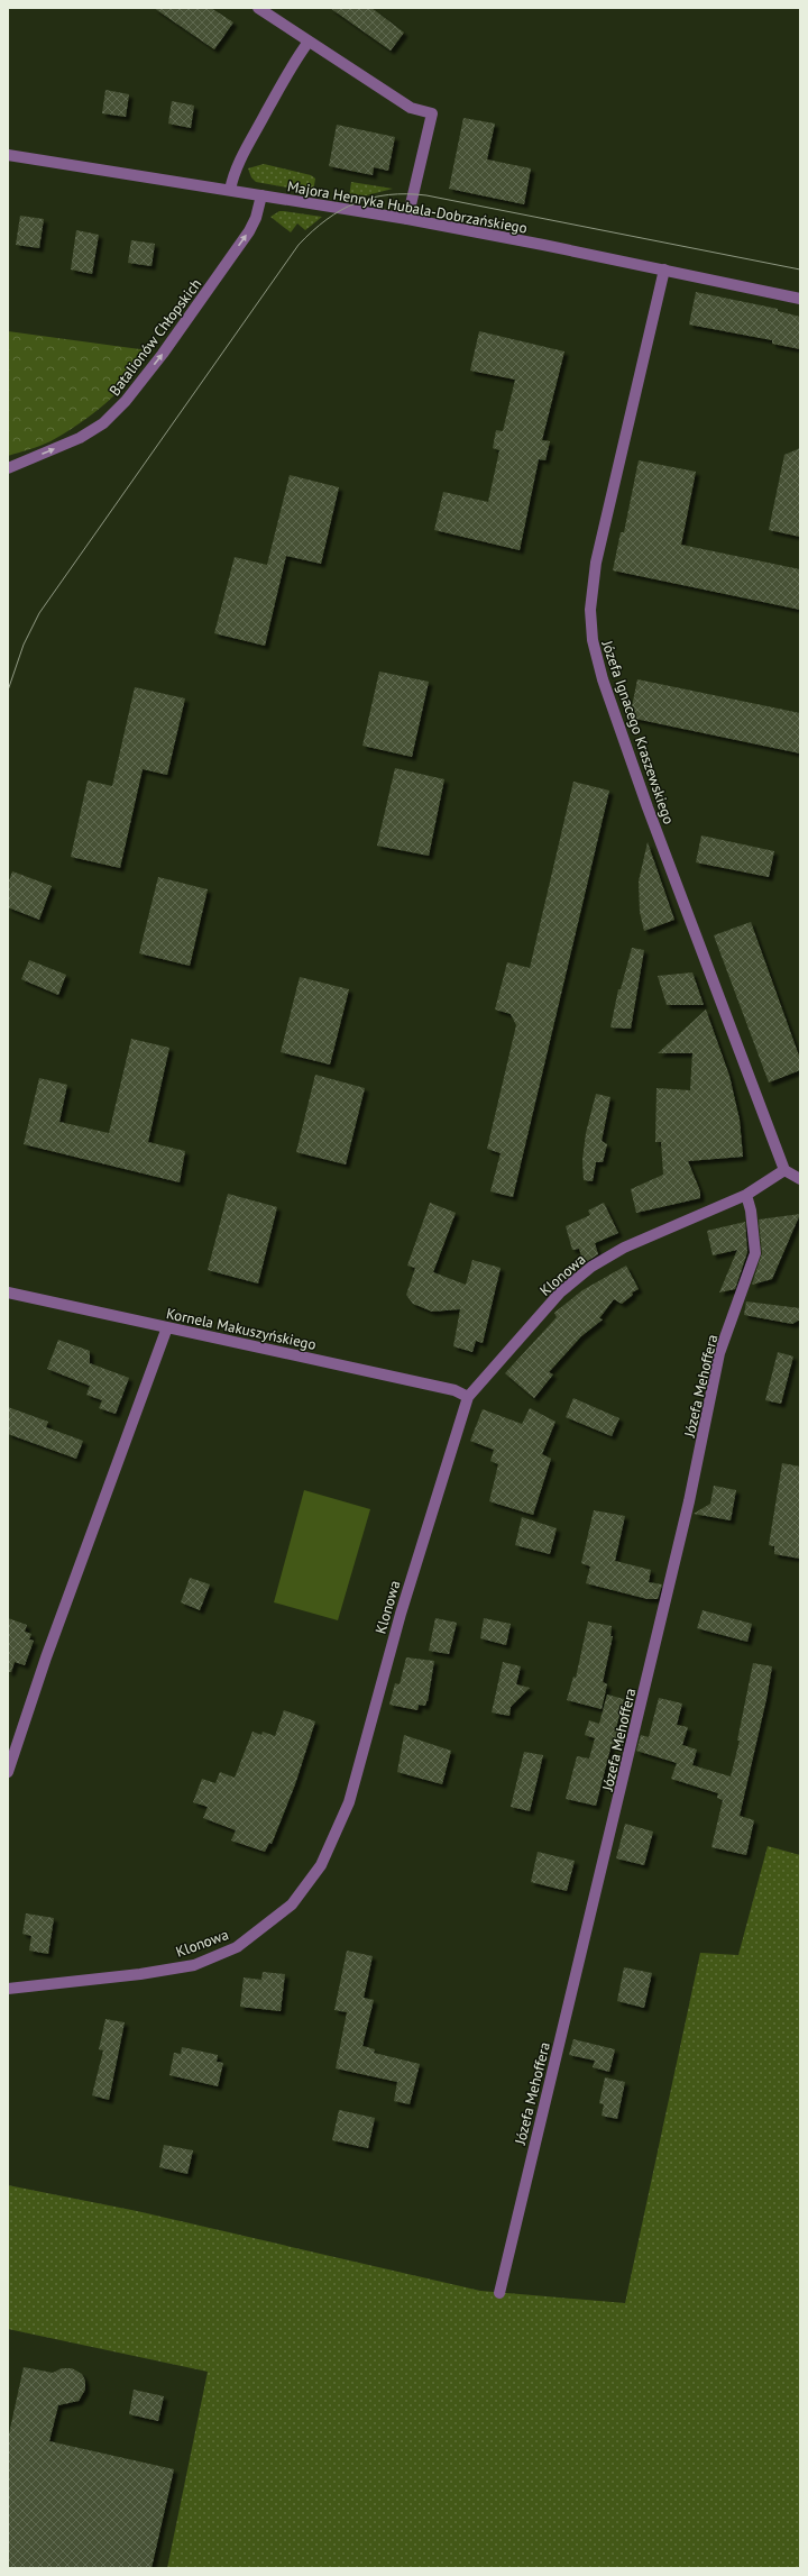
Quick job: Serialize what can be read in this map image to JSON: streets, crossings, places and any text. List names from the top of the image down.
{
  "streets": {
    "street": [
      "Majora Henryka Hubala-Dobrzańskiego",
      "Batalionów Chłopskich",
      "Józefa Ignacego Kraszewskiego",
      "Klonowa",
      "Kornela Makuszyńskiego",
      "Józefa Mehoffera"
    ]
  },
  "crossings": [
    ["Majora Henryka Hubala-Dobrzańskiego", "Batalionów Chłopskich"],
    ["Majora Henryka Hubala-Dobrzańskiego", "Józefa Ignacego Kraszewskiego"],
    ["Józefa Ignacego Kraszewskiego", "Klonowa"],
    ["Klonowa", "Kornela Makuszyńskiego"],
    ["Klonowa", "Józefa Mehoffera"]
  ],
  "one_way": ["Batalionów Chłopskich"]
}
